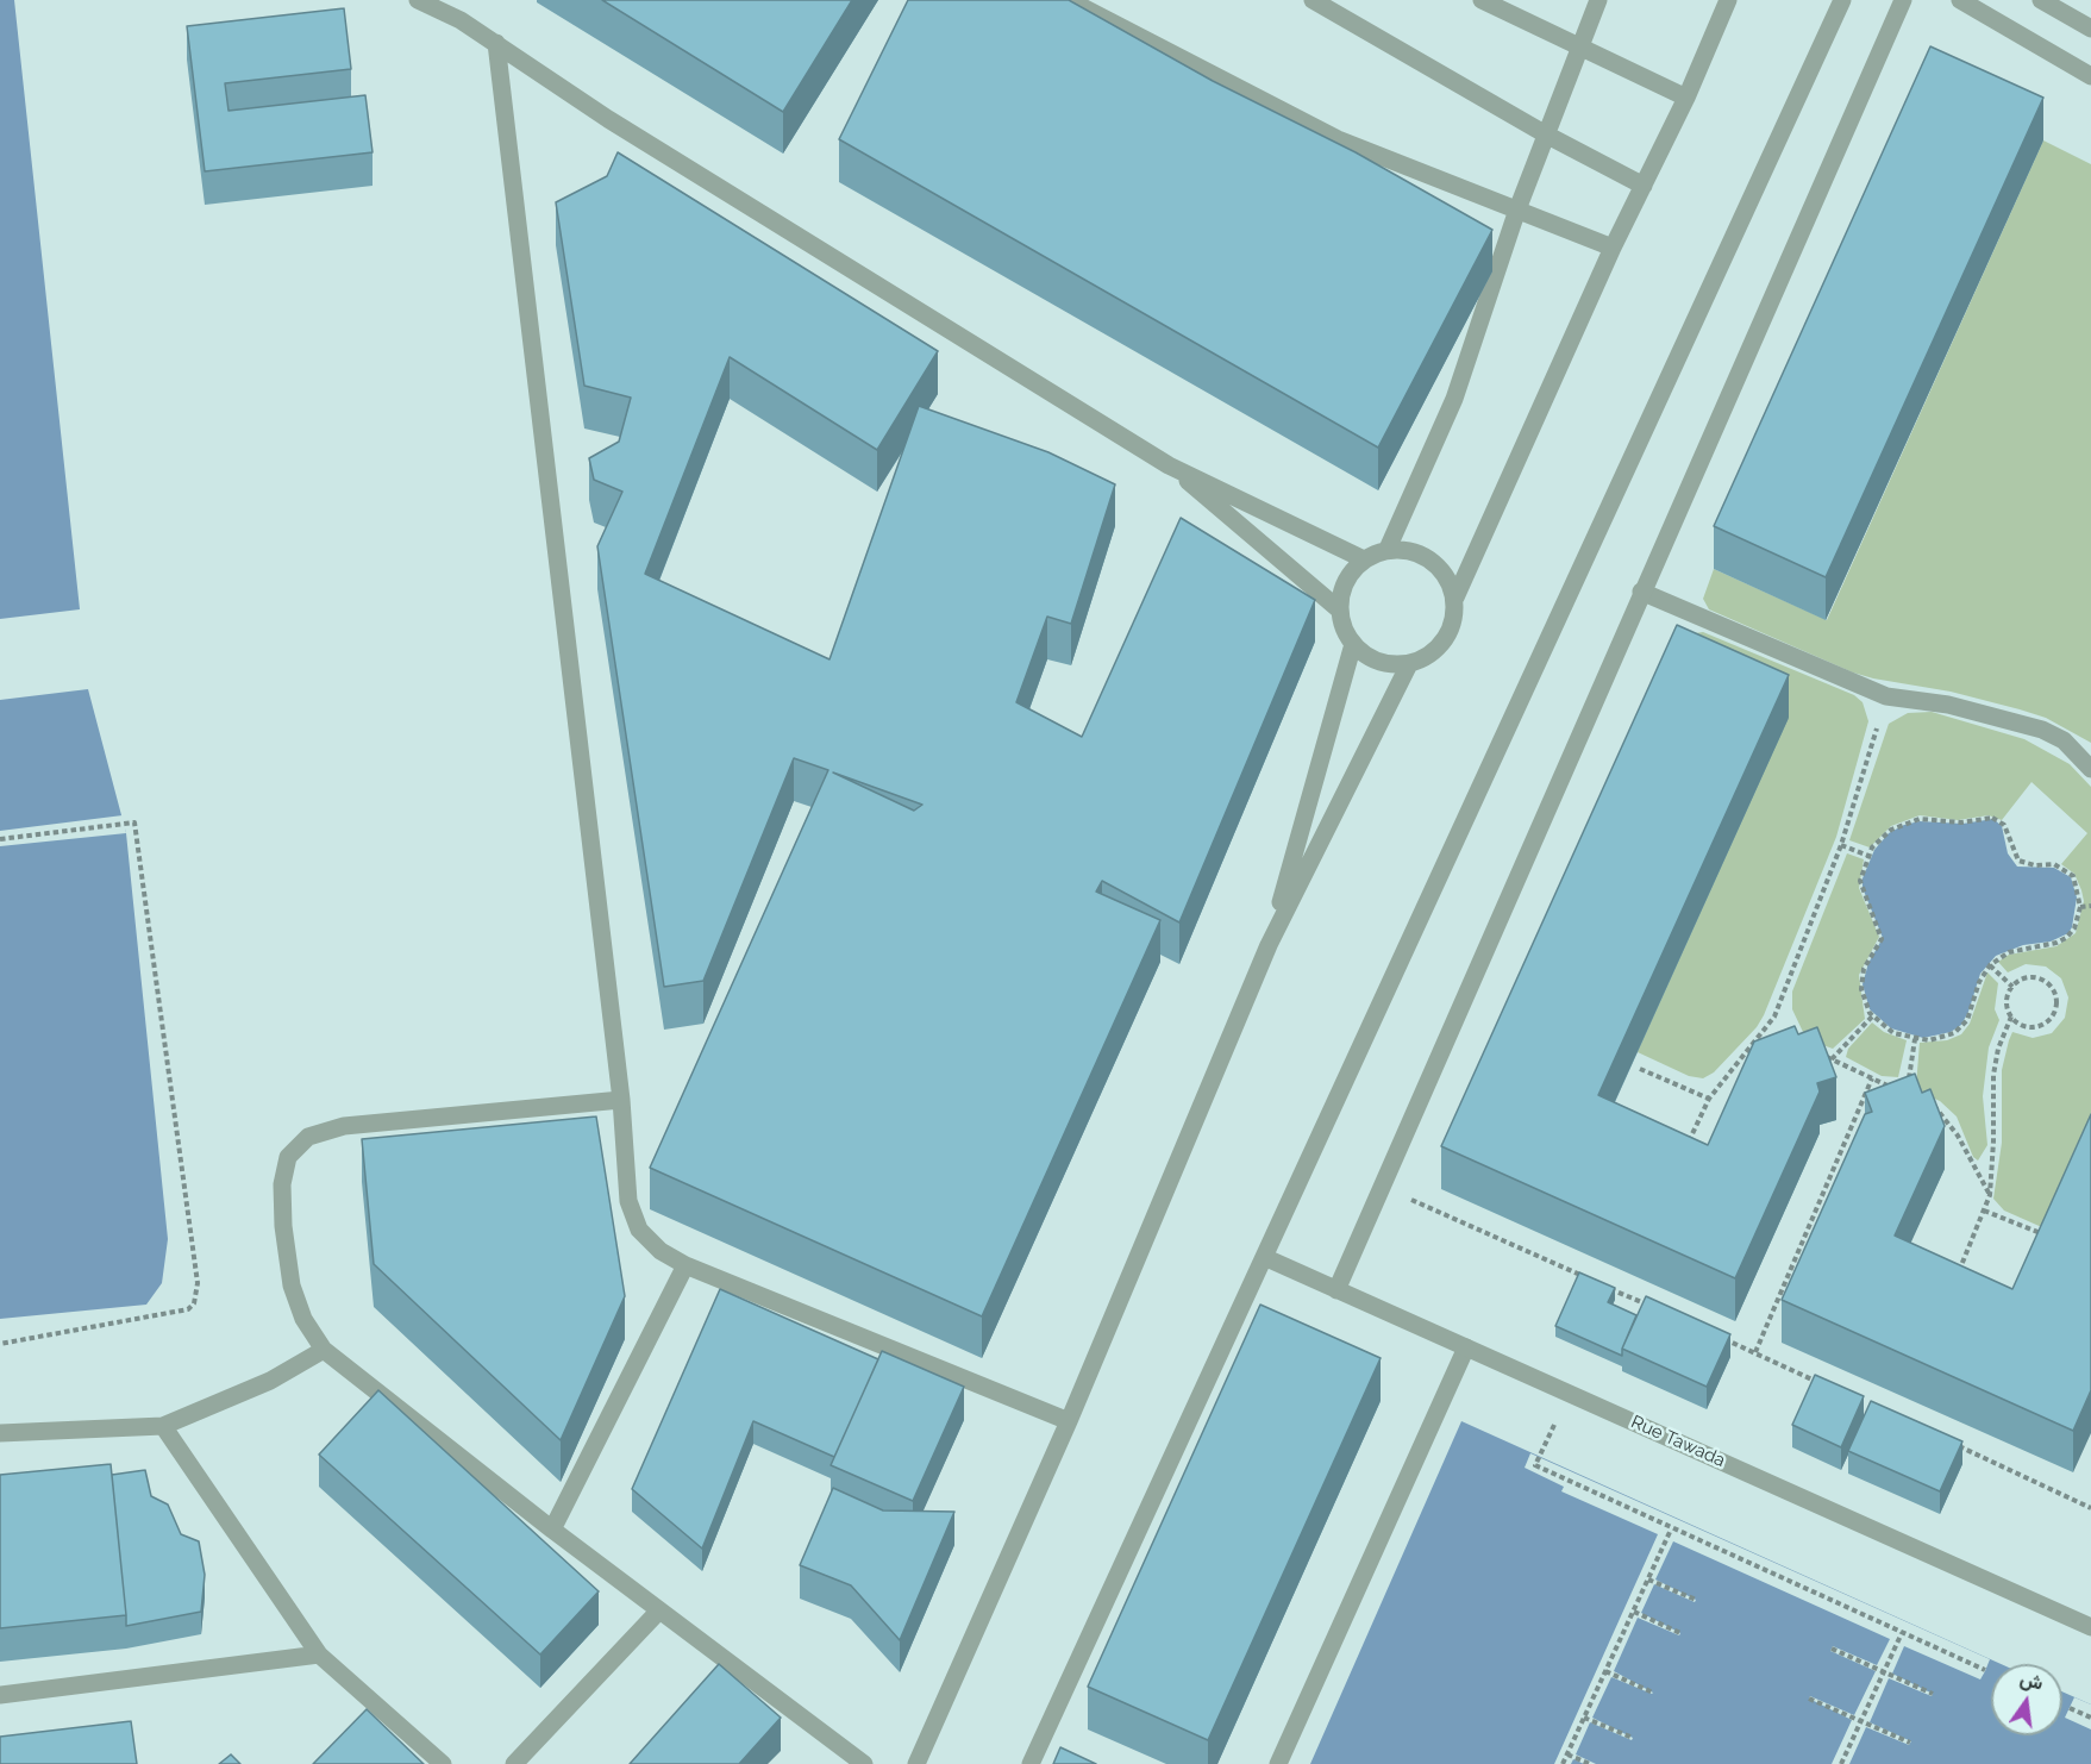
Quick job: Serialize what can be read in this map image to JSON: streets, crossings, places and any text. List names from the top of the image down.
{
  "streets": {
    "street": ["Rue Tawada"]
  },
  "north": "top"
}
